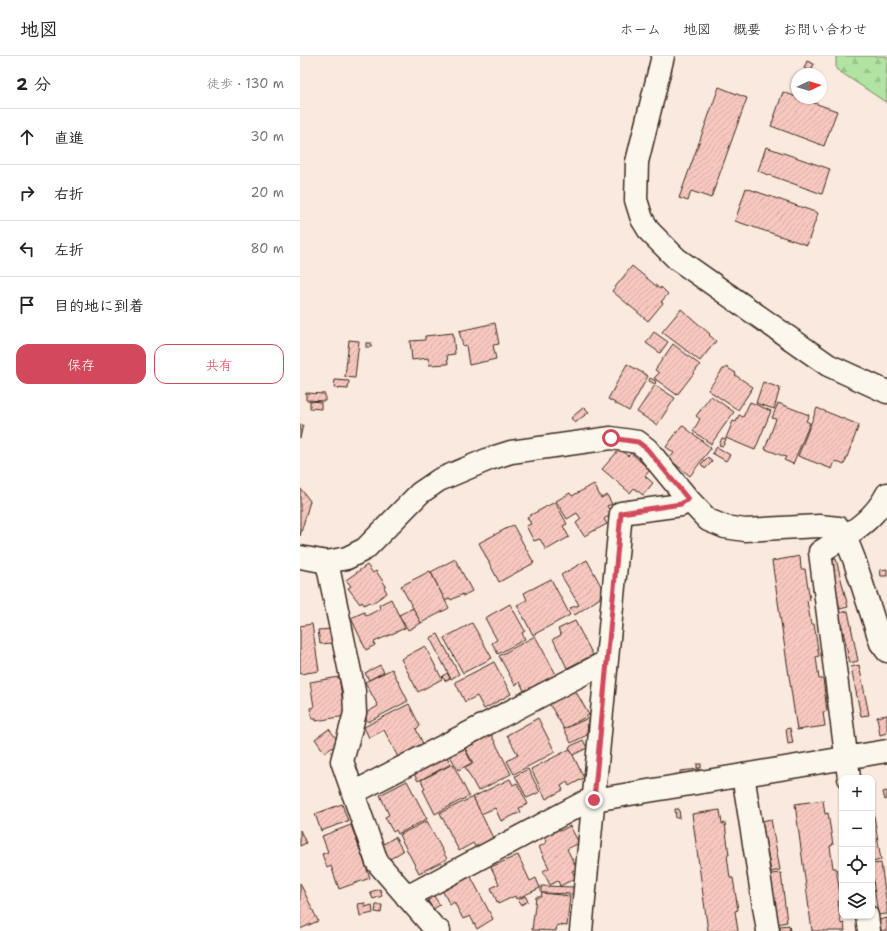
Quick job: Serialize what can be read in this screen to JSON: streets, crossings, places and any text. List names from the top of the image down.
{
  "north": "right",
  "page": {
    "header": "地図",
    "nav": [
      "ホーム",
      "地図",
      "概要",
      "お問い合わせ"
    ],
    "heading": ["2 分", "徒歩 · 130 m"],
    "list": [
      ["直進", "30 m"],
      ["右折", "20 m"],
      ["左折", "80 m"],
      "目的地に到着"
    ],
    "buttons": ["保存", "共有"],
    "map_buttons": ["+", "−"]
  }
}
